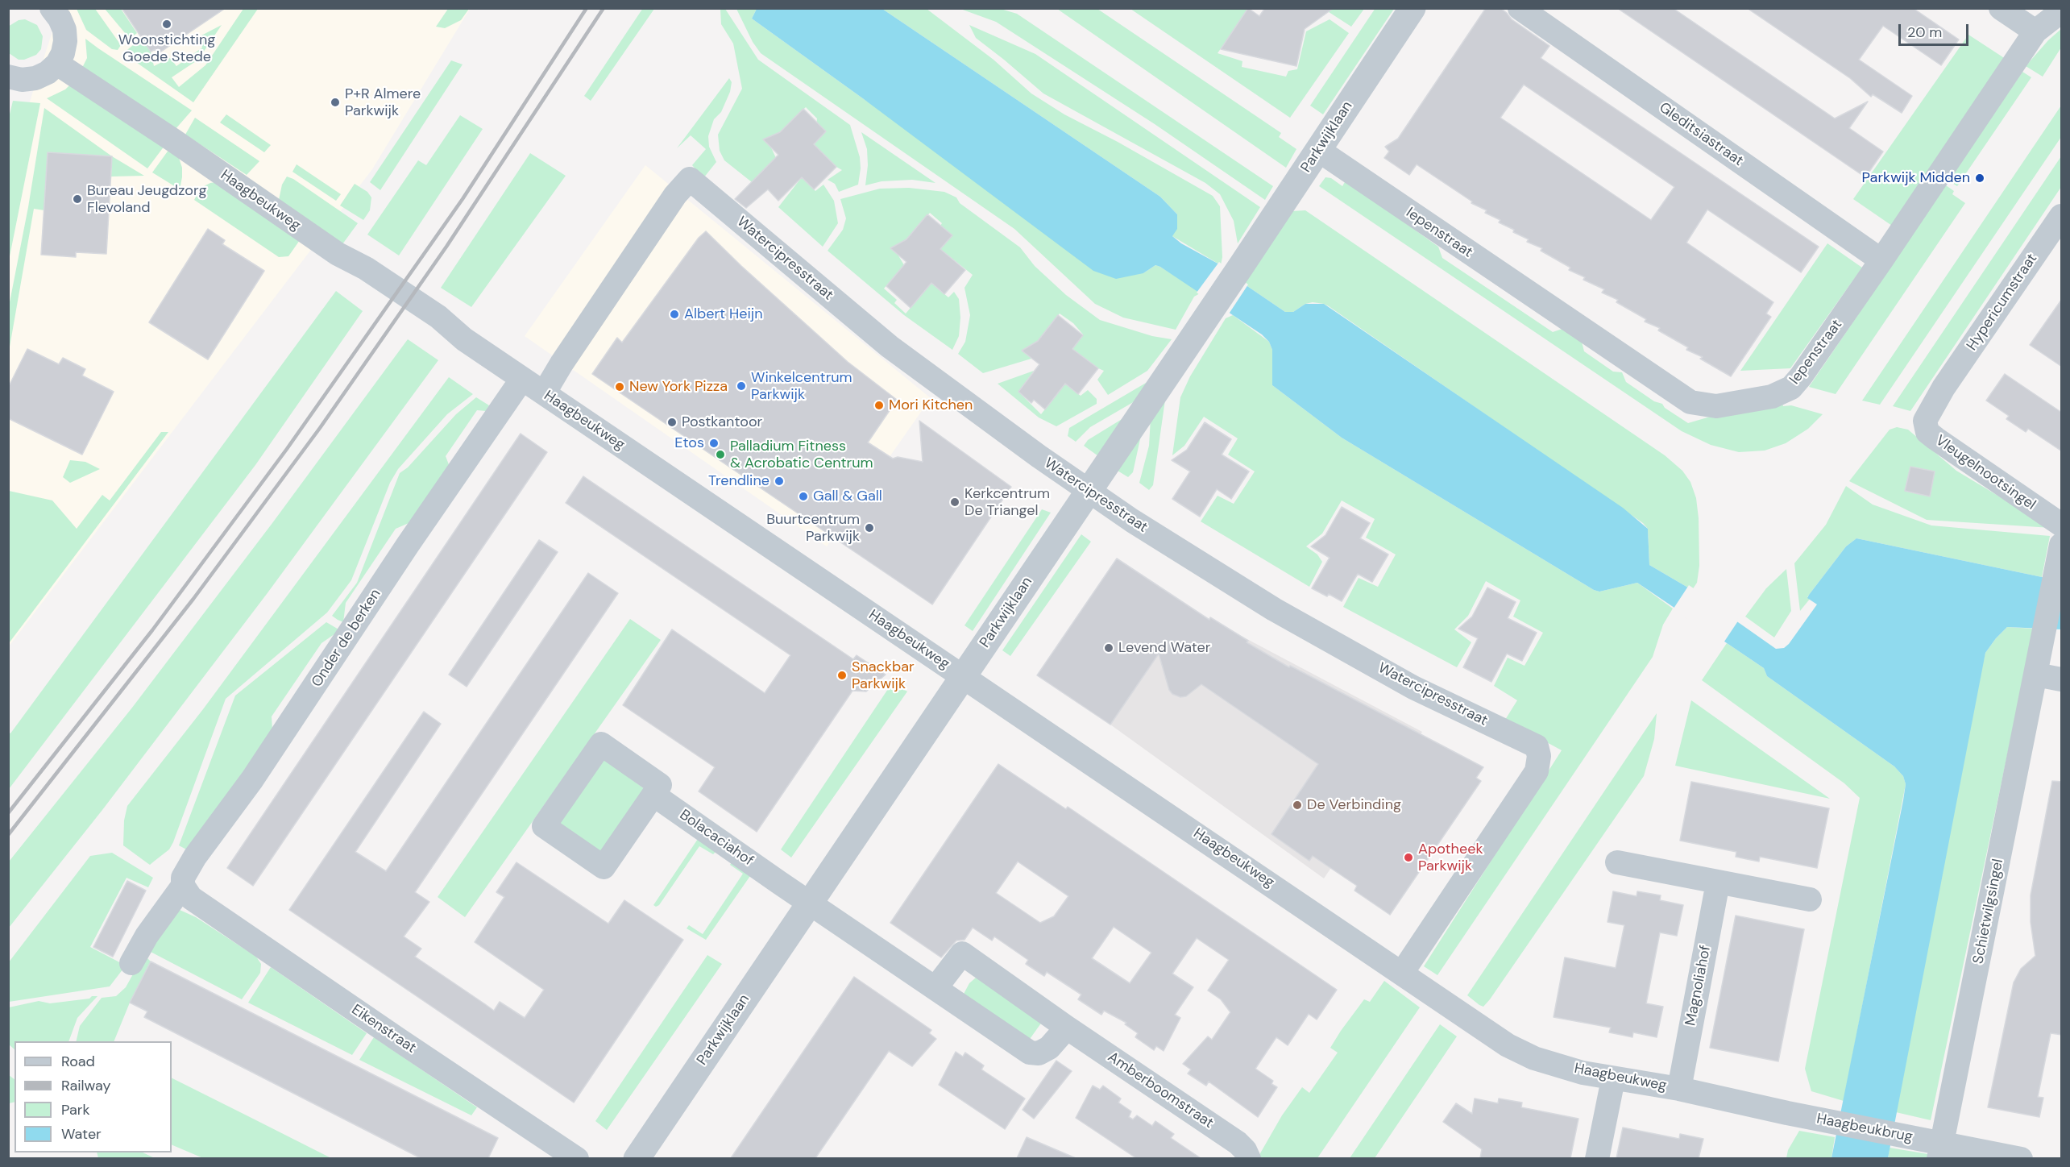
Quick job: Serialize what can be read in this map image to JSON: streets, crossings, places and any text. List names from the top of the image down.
{
  "streets": {
    "street": [
      "Gleditsiastraat",
      "Parkwijklaan",
      "Haagbeukweg",
      "Iepenstraat",
      "Watercipresstraat",
      "Hypericumstraat",
      "Vleugelnootsingel",
      "Onder de berken",
      "Bolacaciahof",
      "Schietwilgsingel",
      "Magnoliahof",
      "Eikenstraat",
      "Amberboomstraat",
      "Haagbeukbrug"
    ]
  },
  "crossings": [
    ["Gleditsiastraat", "Iepenstraat"],
    ["Parkwijklaan", "Haagbeukweg"],
    ["Parkwijklaan", "Iepenstraat"],
    ["Parkwijklaan", "Watercipresstraat"],
    ["Parkwijklaan", "Bolacaciahof"],
    ["Haagbeukweg", "Watercipresstraat"],
    ["Haagbeukweg", "Onder de berken"],
    ["Haagbeukweg", "Magnoliahof"],
    ["Haagbeukweg", "Haagbeukbrug"],
    ["Hypericumstraat", "Vleugelnootsingel"],
    ["Onder de berken", "Eikenstraat"],
    ["Schietwilgsingel", "Haagbeukbrug"]
  ],
  "places": [
    "Woonstichting Goede Stede",
    "P+R Almere Parkwijk",
    "Parkwijk Midden",
    "Bureau Jeugdzorg Flevoland",
    "Albert Heijn",
    "Winkelcentrum Parkwijk",
    "New York Pizza",
    "Mori Kitchen",
    "Postkantoor",
    "Etos",
    "Palladium Fitness & Acrobatic Centrum",
    "Trendline",
    "Gall & Gall",
    "Kerkcentrum De Triangel",
    "Buurtcentrum Parkwijk",
    "Levend Water",
    "Snackbar Parkwijk",
    "De Verbinding",
    "Apotheek Parkwijk"
  ],
  "legend": [
    "Road",
    "Railway",
    "Park",
    "Water"
  ],
  "scale_bar": "20 m"
}
